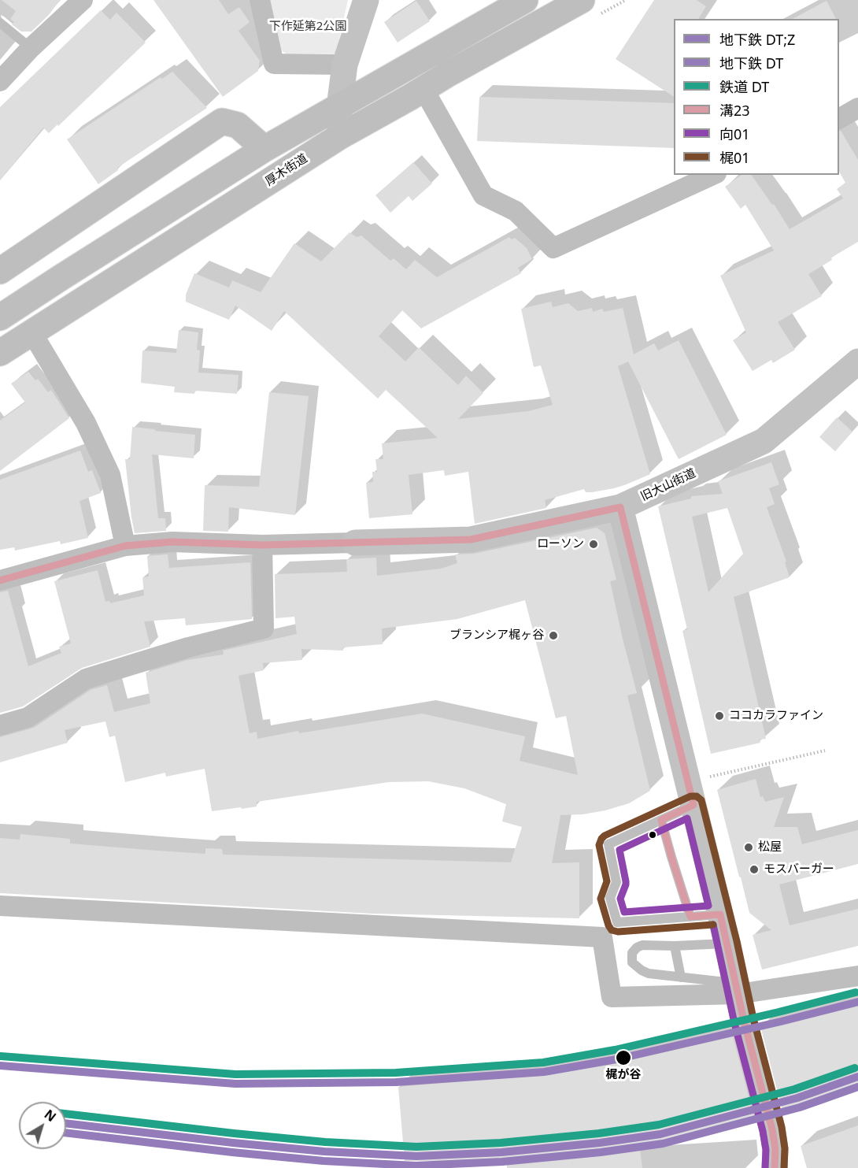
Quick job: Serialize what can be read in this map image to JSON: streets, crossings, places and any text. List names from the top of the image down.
{
  "streets": {
    "highway": ["厚木街道"],
    "street": ["旧大山街道"]
  },
  "parks": ["下作延第2公園"],
  "places": [
    "ローソン",
    "ブランシア梶ヶ谷",
    "ココカラファイン",
    "松屋",
    "モスバーガー",
    "梶が谷"
  ],
  "lines": [
    "transit line 溝23",
    "transit line 梶01",
    "transit line 向01",
    "rail line DT",
    "metro line DT;Z",
    "metro line DT"
  ],
  "legend": [
    "地下鉄 DT;Z",
    "地下鉄 DT",
    "鉄道 DT",
    "溝23",
    "向01",
    "梶01"
  ],
  "north": "top right"
}
